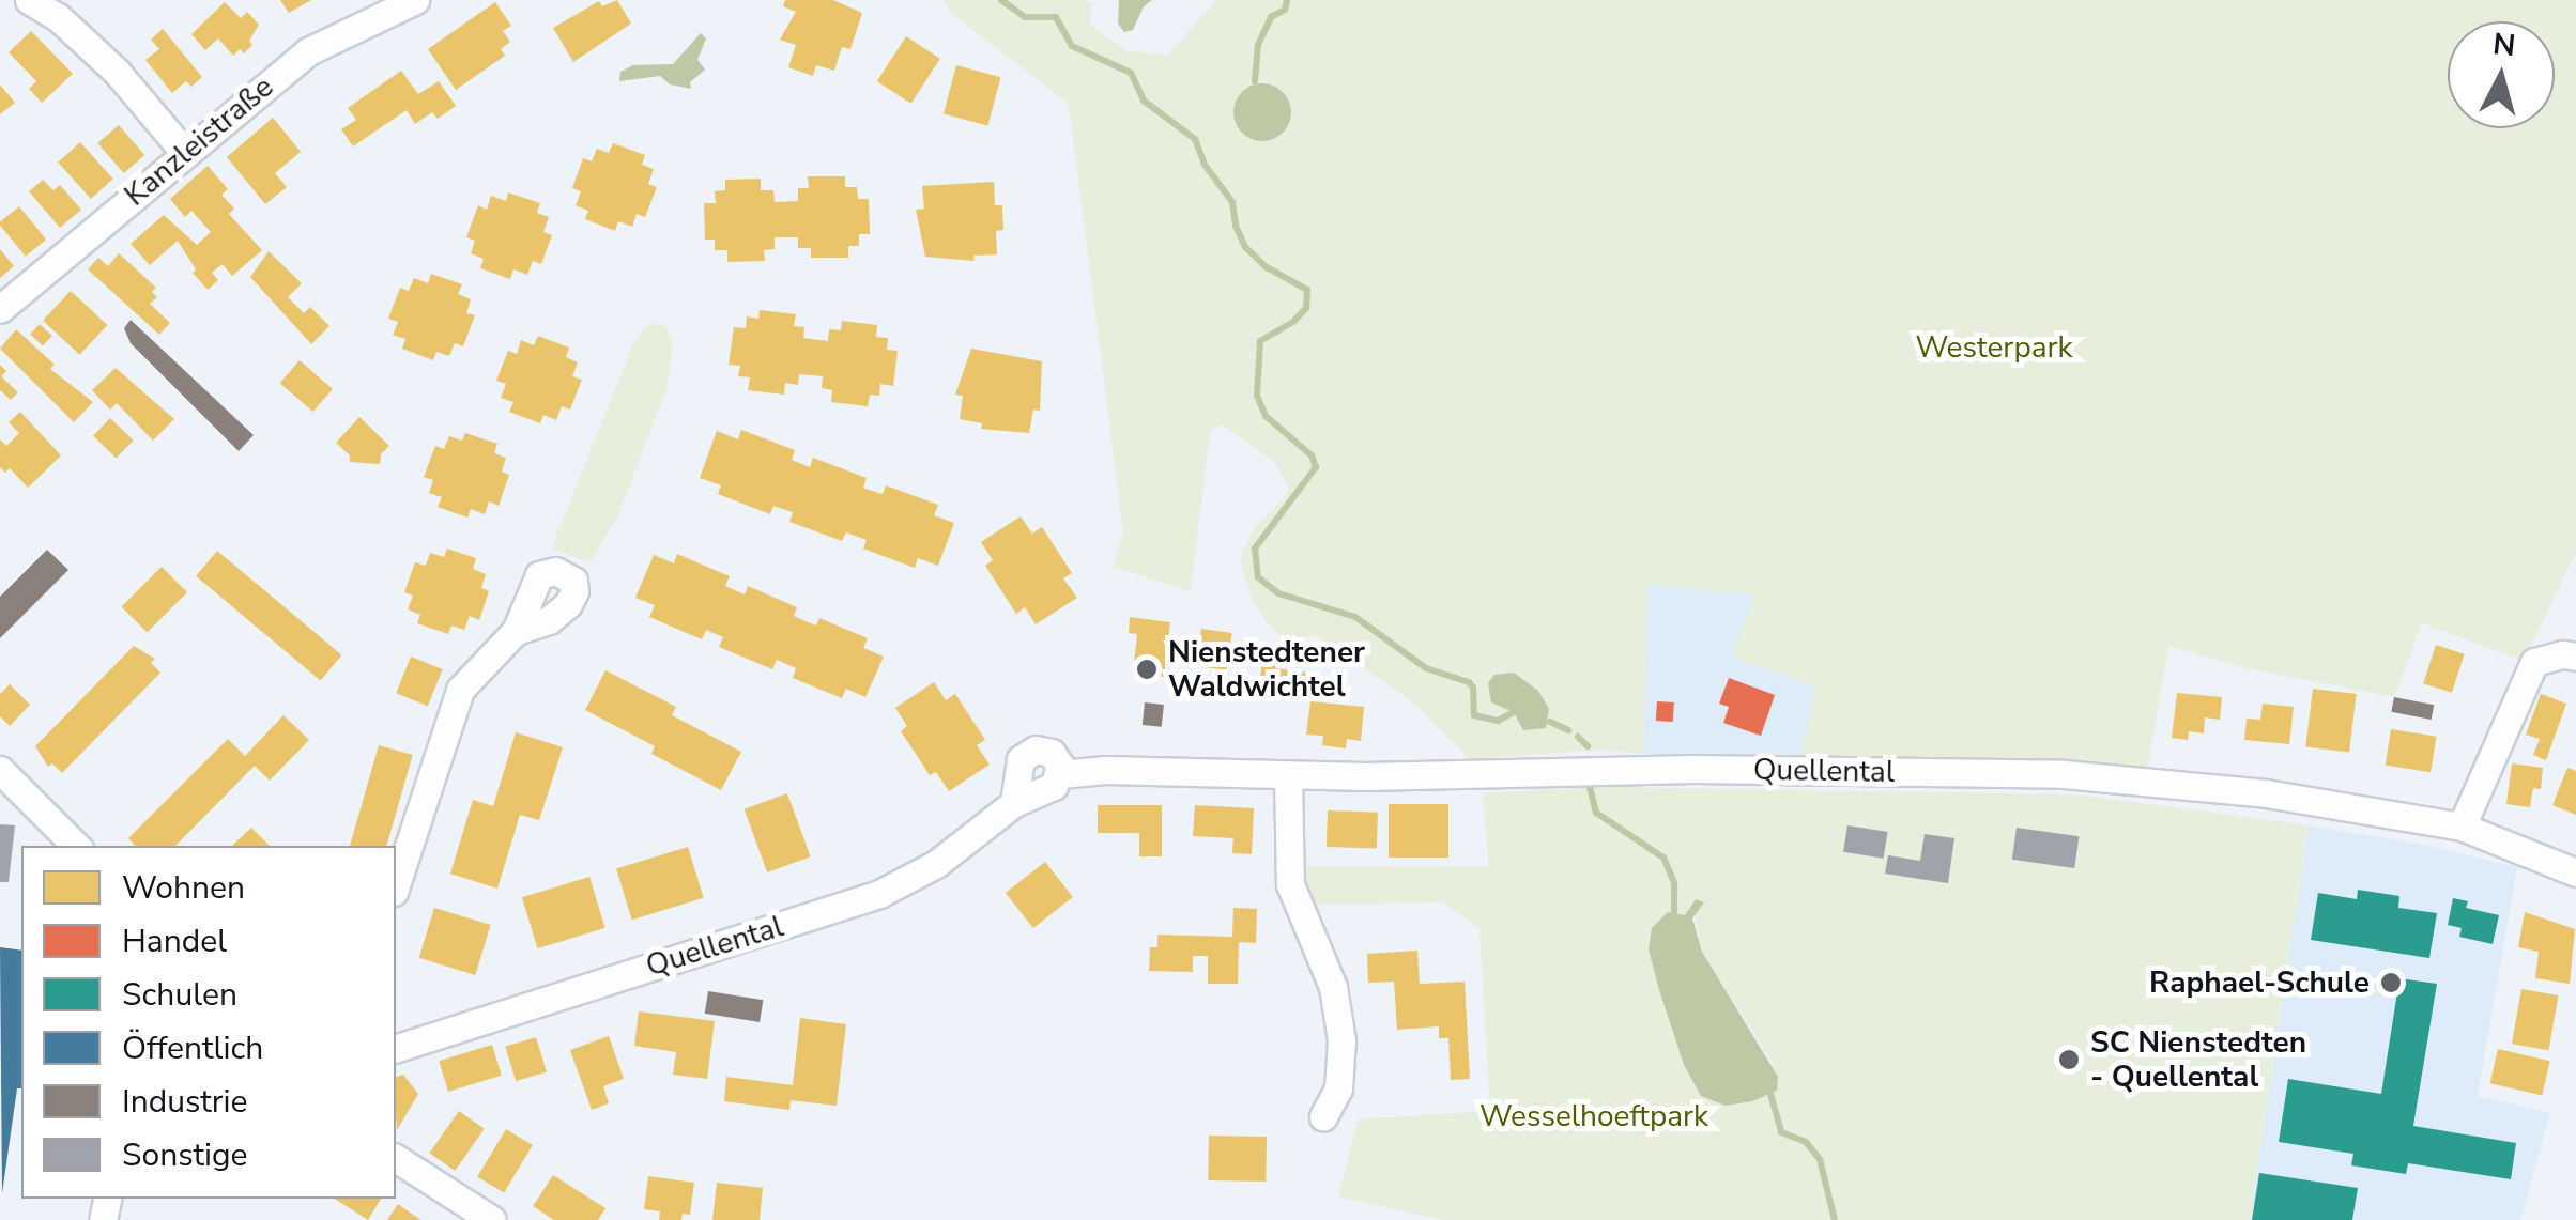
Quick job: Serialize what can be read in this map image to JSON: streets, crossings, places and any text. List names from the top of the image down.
{
  "streets": {
    "street": ["Kanzleistraße", "Quellental"]
  },
  "parks": ["Westerpark", "Wesselhoeftpark"],
  "places": ["Nienstedtener Waldwichtel", "Raphael-Schule", "SC Nienstedten - Quellental"],
  "legend": [
    "Wohnen",
    "Handel",
    "Schulen",
    "Öffentlich",
    "Industrie",
    "Sonstige"
  ],
  "north": "top"
}
